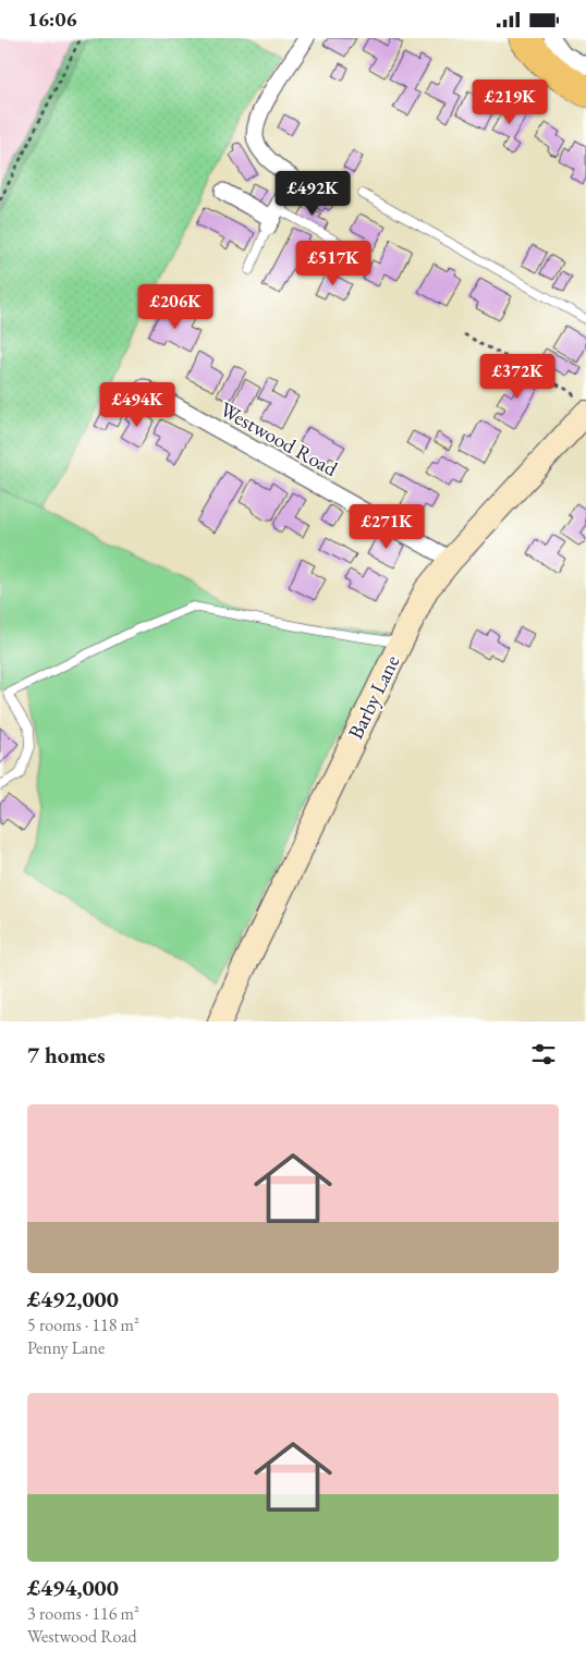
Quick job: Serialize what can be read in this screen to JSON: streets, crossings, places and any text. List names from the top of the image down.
{
  "streets": {
    "street": ["Westwood Road", "Barby Lane"]
  },
  "crossings": [
    ["Westwood Road", "Barby Lane"]
  ],
  "page": {
    "status": "16:06",
    "price": [
      "£219K",
      "£492K",
      "£517K",
      "£206K",
      "£372K",
      "£494K",
      "£271K"
    ],
    "heading": "7 homes",
    "list": [
      {
        "name": "£492,000",
        "note": "5 rooms · 118 m² · Penny Lane"
      },
      {
        "name": "£494,000",
        "note": "3 rooms · 116 m² · Westwood Road"
      }
    ]
  }
}
